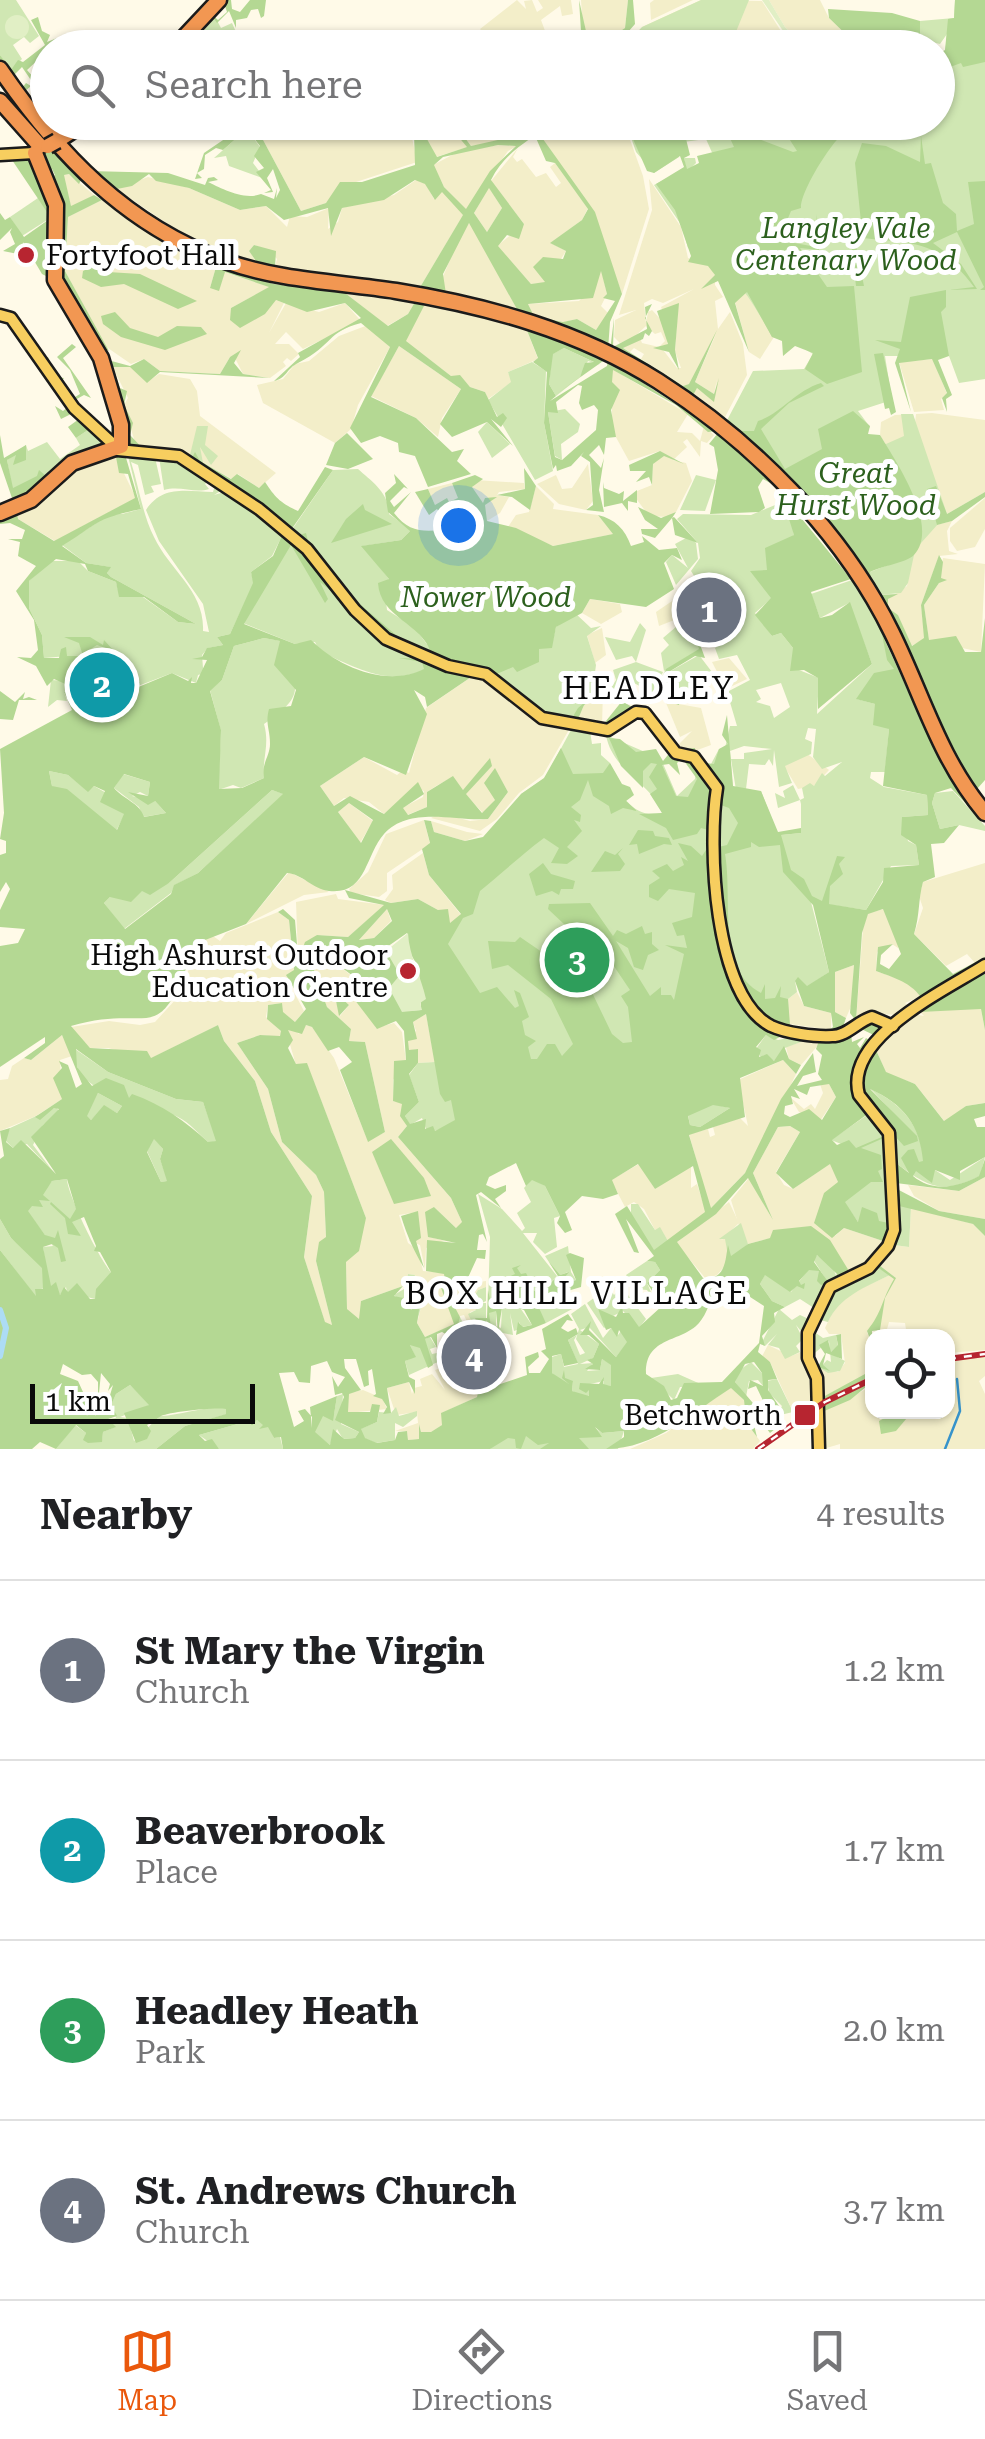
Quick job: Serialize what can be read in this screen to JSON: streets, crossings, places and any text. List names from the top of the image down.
{
  "districts": ["HEADLEY", "BOX HILL VILLAGE"],
  "parks": ["Langley Vale Centenary Wood", "Great Hurst Wood", "Nower Wood"],
  "places": {
    "other": ["Fortyfoot Hall", "High Ashurst Outdoor Education Centre"],
    "transit": ["Betchworth"]
  },
  "scale_bar": "1 km",
  "page": {
    "search": "Search here",
    "pins": [
      "1",
      "2",
      "3",
      "4"
    ],
    "scale": "1 km",
    "heading": ["Nearby", "4 results"],
    "list": [
      {
        "mark": "1",
        "name": "St Mary the Virgin",
        "note": "Church",
        "value": "1.2 km"
      },
      {
        "mark": "2",
        "name": "Beaverbrook",
        "note": "Place",
        "value": "1.7 km"
      },
      {
        "mark": "3",
        "name": "Headley Heath",
        "note": "Park",
        "value": "2.0 km"
      },
      {
        "mark": "4",
        "name": "St. Andrews Church",
        "note": "Church",
        "value": "3.7 km"
      }
    ],
    "nav": ["Map", "Directions", "Saved"]
  }
}
